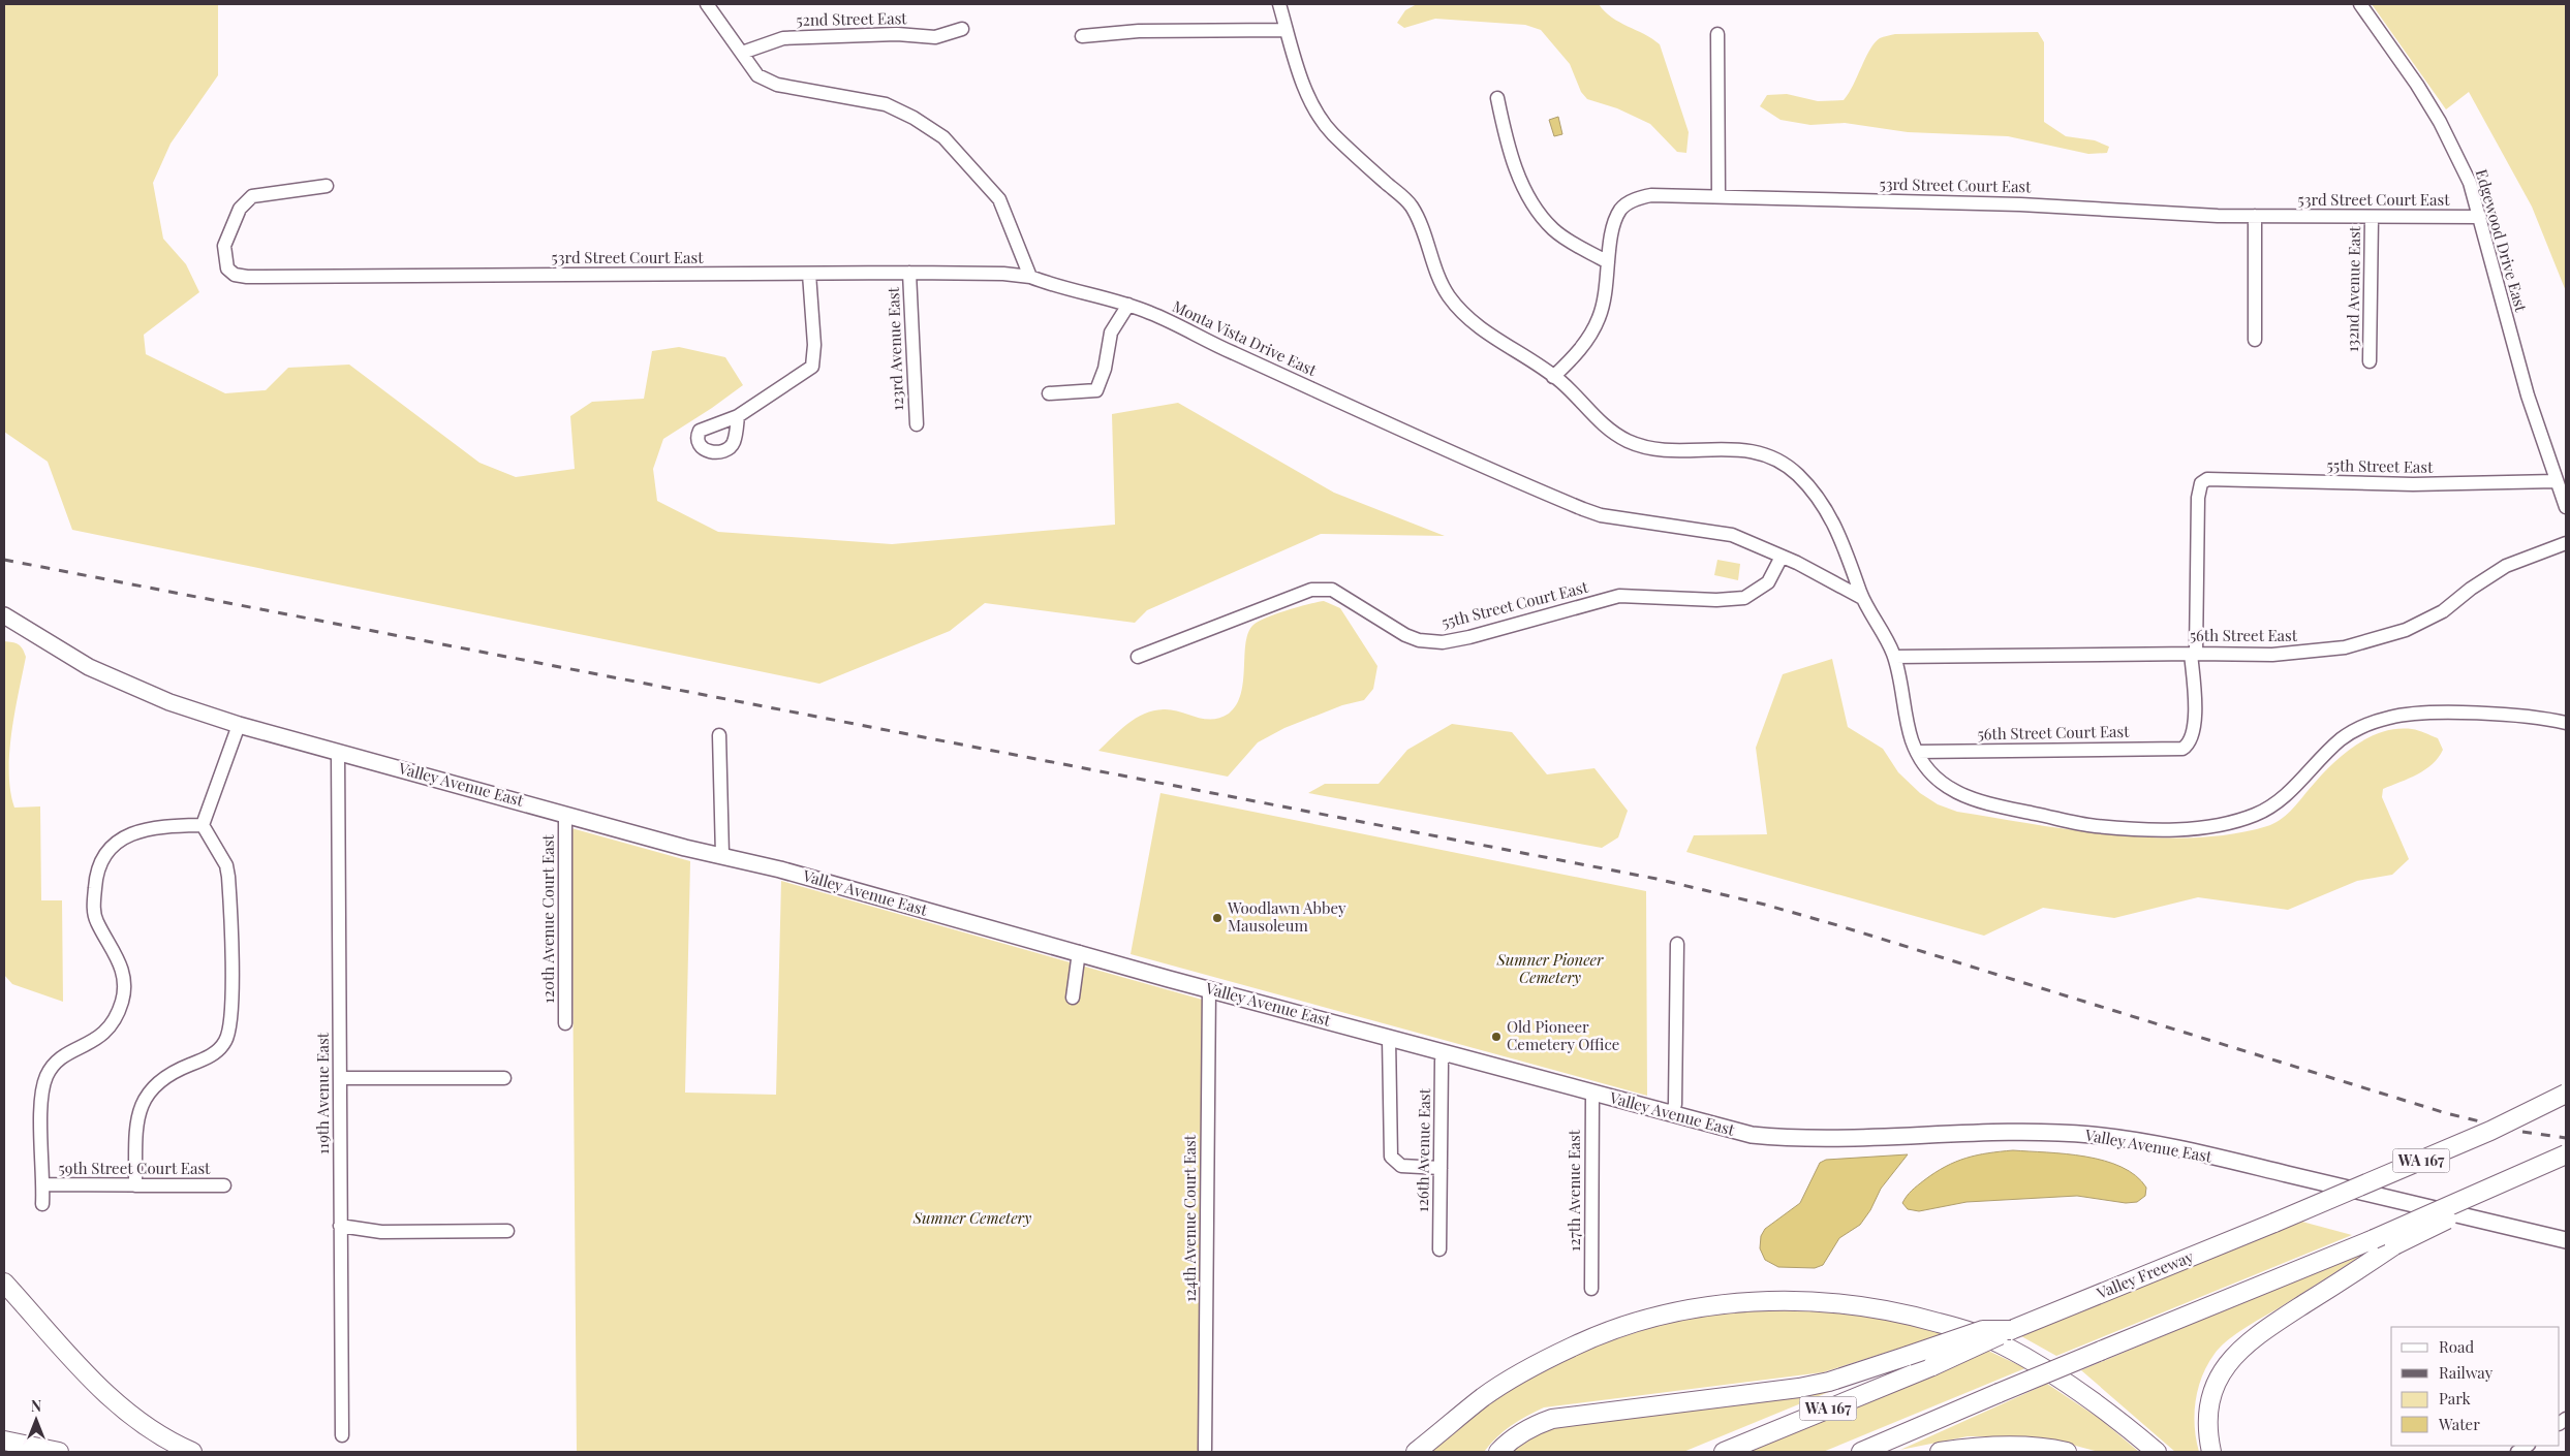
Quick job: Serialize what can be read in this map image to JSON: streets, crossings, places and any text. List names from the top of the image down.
{
  "streets": {
    "highway": ["WA 167", "Valley Freeway"],
    "main road": ["Valley Avenue East"],
    "street": [
      "52nd Street East",
      "53rd Street Court East",
      "Edgewood Drive East",
      "132nd Avenue East",
      "Monta Vista Drive East",
      "123rd Avenue East",
      "55th Street East",
      "55th Street Court East",
      "56th Street East",
      "56th Street Court East",
      "120th Avenue Court East",
      "119th Avenue East",
      "126th Avenue East",
      "59th Street Court East",
      "127th Avenue East",
      "124th Avenue Court East"
    ]
  },
  "crossings": [
    ["53rd Street Court East", "Edgewood Drive East"],
    ["53rd Street Court East", "132nd Avenue East"],
    ["53rd Street Court East", "Monta Vista Drive East"],
    ["53rd Street Court East", "123rd Avenue East"],
    ["Edgewood Drive East", "55th Street East"],
    ["Monta Vista Drive East", "55th Street Court East"],
    ["55th Street East", "56th Street East"],
    ["55th Street East", "56th Street Court East"],
    ["56th Street East", "56th Street Court East"],
    ["Valley Avenue East", "120th Avenue Court East"],
    ["Valley Avenue East", "119th Avenue East"],
    ["Valley Avenue East", "126th Avenue East"],
    ["Valley Avenue East", "127th Avenue East"],
    ["Valley Avenue East", "124th Avenue Court East"]
  ],
  "parks": ["Sumner Pioneer Cemetery", "Sumner Cemetery"],
  "places": ["Woodlawn Abbey Mausoleum", "Old Pioneer Cemetery Office"],
  "legend": [
    "Road",
    "Railway",
    "Park",
    "Water"
  ],
  "north": "top"
}
